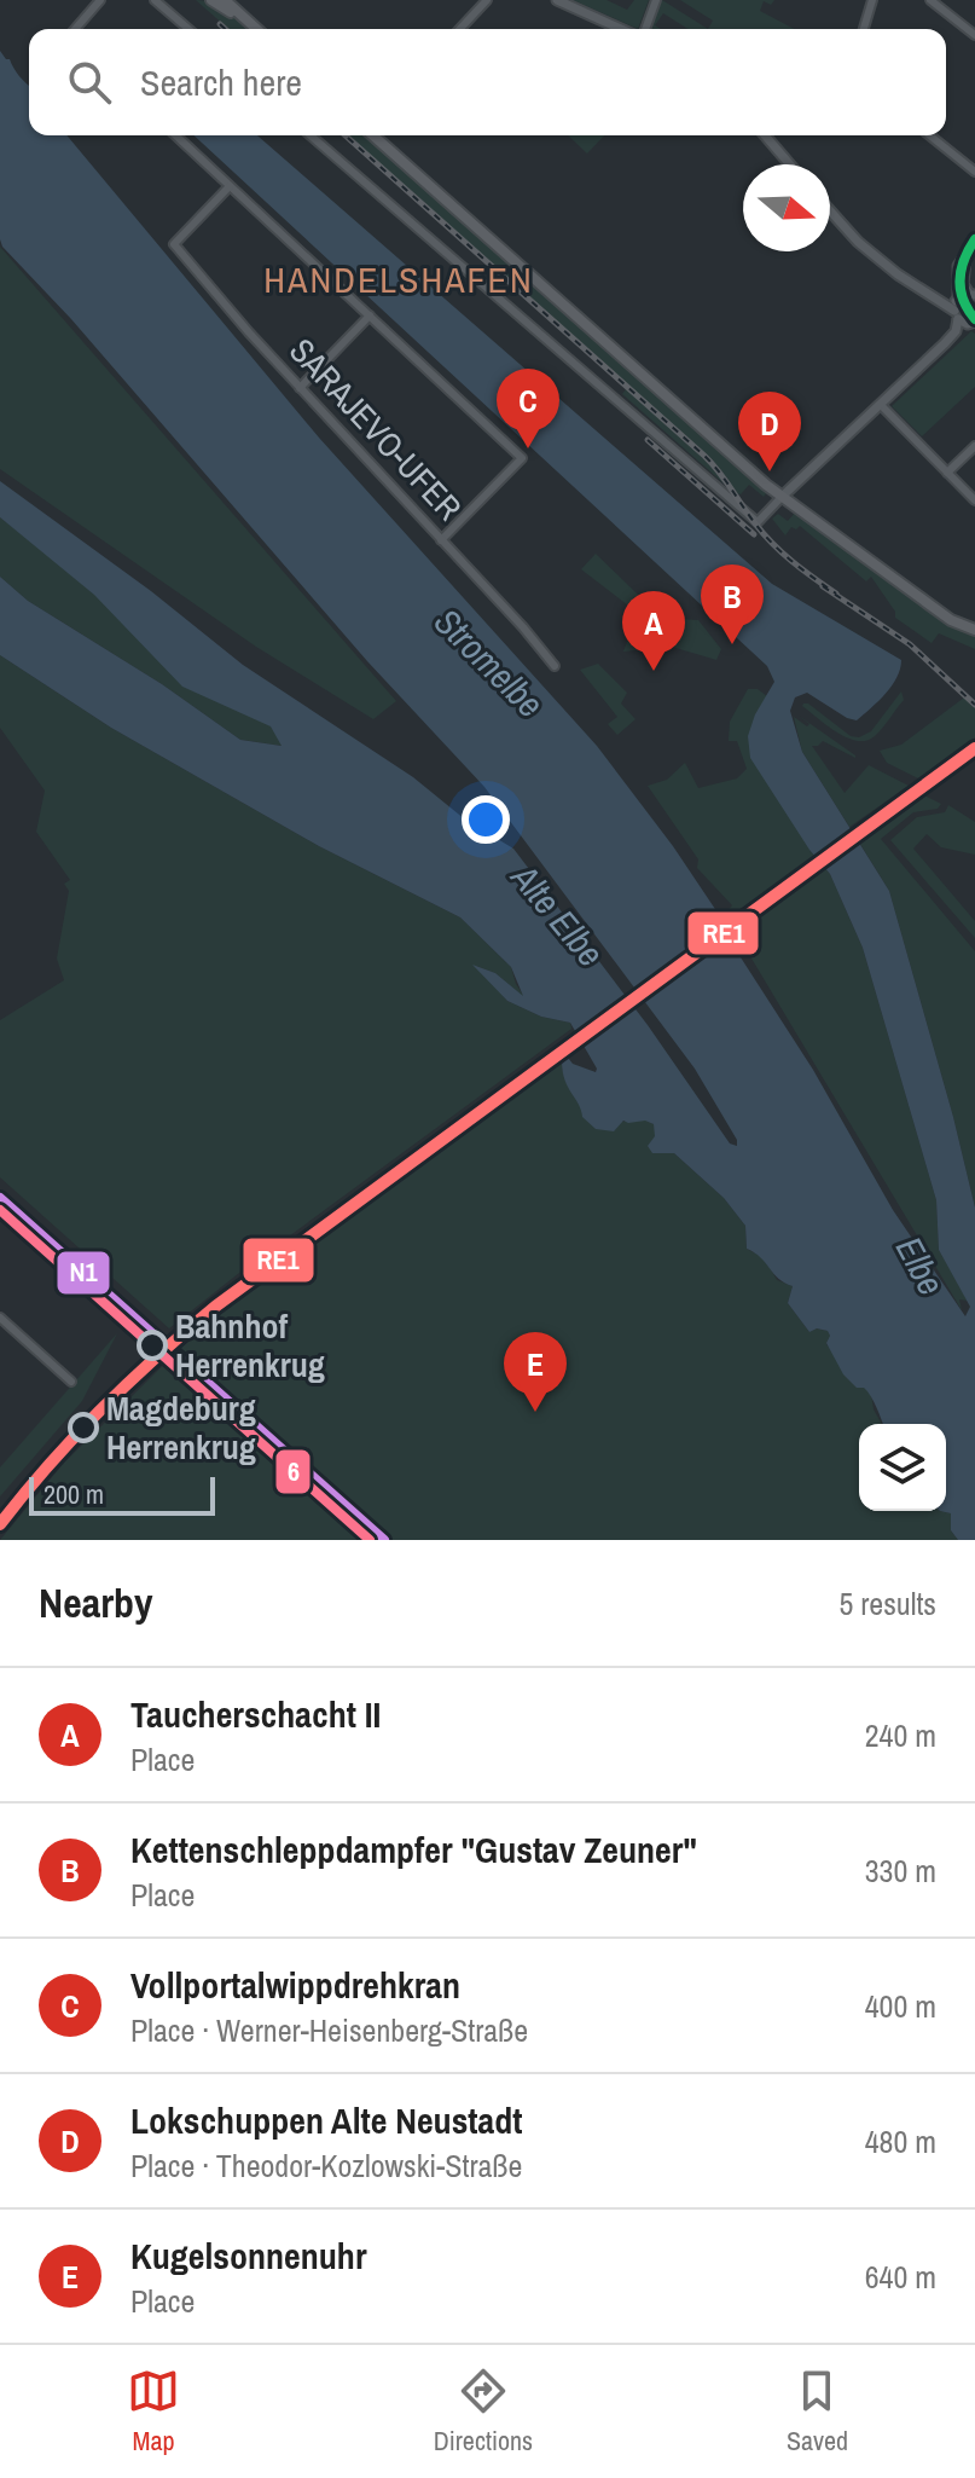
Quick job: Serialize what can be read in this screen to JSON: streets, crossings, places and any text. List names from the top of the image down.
{
  "streets": {
    "street": ["SARAJEVO-UFER"]
  },
  "districts": ["HANDELSHAFEN"],
  "water": ["Stromelbe", "Alte Elbe", "Elbe"],
  "places": ["Bahnhof Herrenkrug", "Magdeburg Herrenkrug"],
  "lines": ["transit line RE1", "transit line N1", "transit line 6"],
  "scale_bar": "200 m",
  "north": "right",
  "page": {
    "search": "Search here",
    "pins": [
      "C",
      "D",
      "B",
      "A",
      "E"
    ],
    "scale": "200 m",
    "heading": ["Nearby", "5 results"],
    "list": [
      {
        "mark": "A",
        "name": "Taucherschacht II",
        "note": "Place",
        "value": "240 m"
      },
      {
        "mark": "B",
        "name": "Kettenschleppdampfer \"Gustav Zeuner\"",
        "note": "Place",
        "value": "330 m"
      },
      {
        "mark": "C",
        "name": "Vollportalwippdrehkran",
        "note": "Place · Werner-Heisenberg-Straße",
        "value": "400 m"
      },
      {
        "mark": "D",
        "name": "Lokschuppen Alte Neustadt",
        "note": "Place · Theodor-Kozlowski-Straße",
        "value": "480 m"
      },
      {
        "mark": "E",
        "name": "Kugelsonnenuhr",
        "note": "Place",
        "value": "640 m"
      }
    ],
    "nav": ["Map", "Directions", "Saved"]
  }
}
